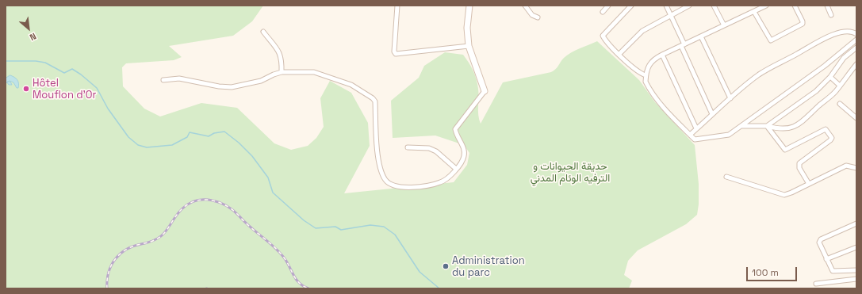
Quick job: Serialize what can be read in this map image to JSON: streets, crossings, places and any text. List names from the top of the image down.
{
  "parks": ["حديقة الحيوانات و الترفيه الوئام المدني"],
  "places": ["Hôtel Mouflon d'Or", "Administration du parc"],
  "scale_bar": "100 m",
  "north": "bottom right"
}
